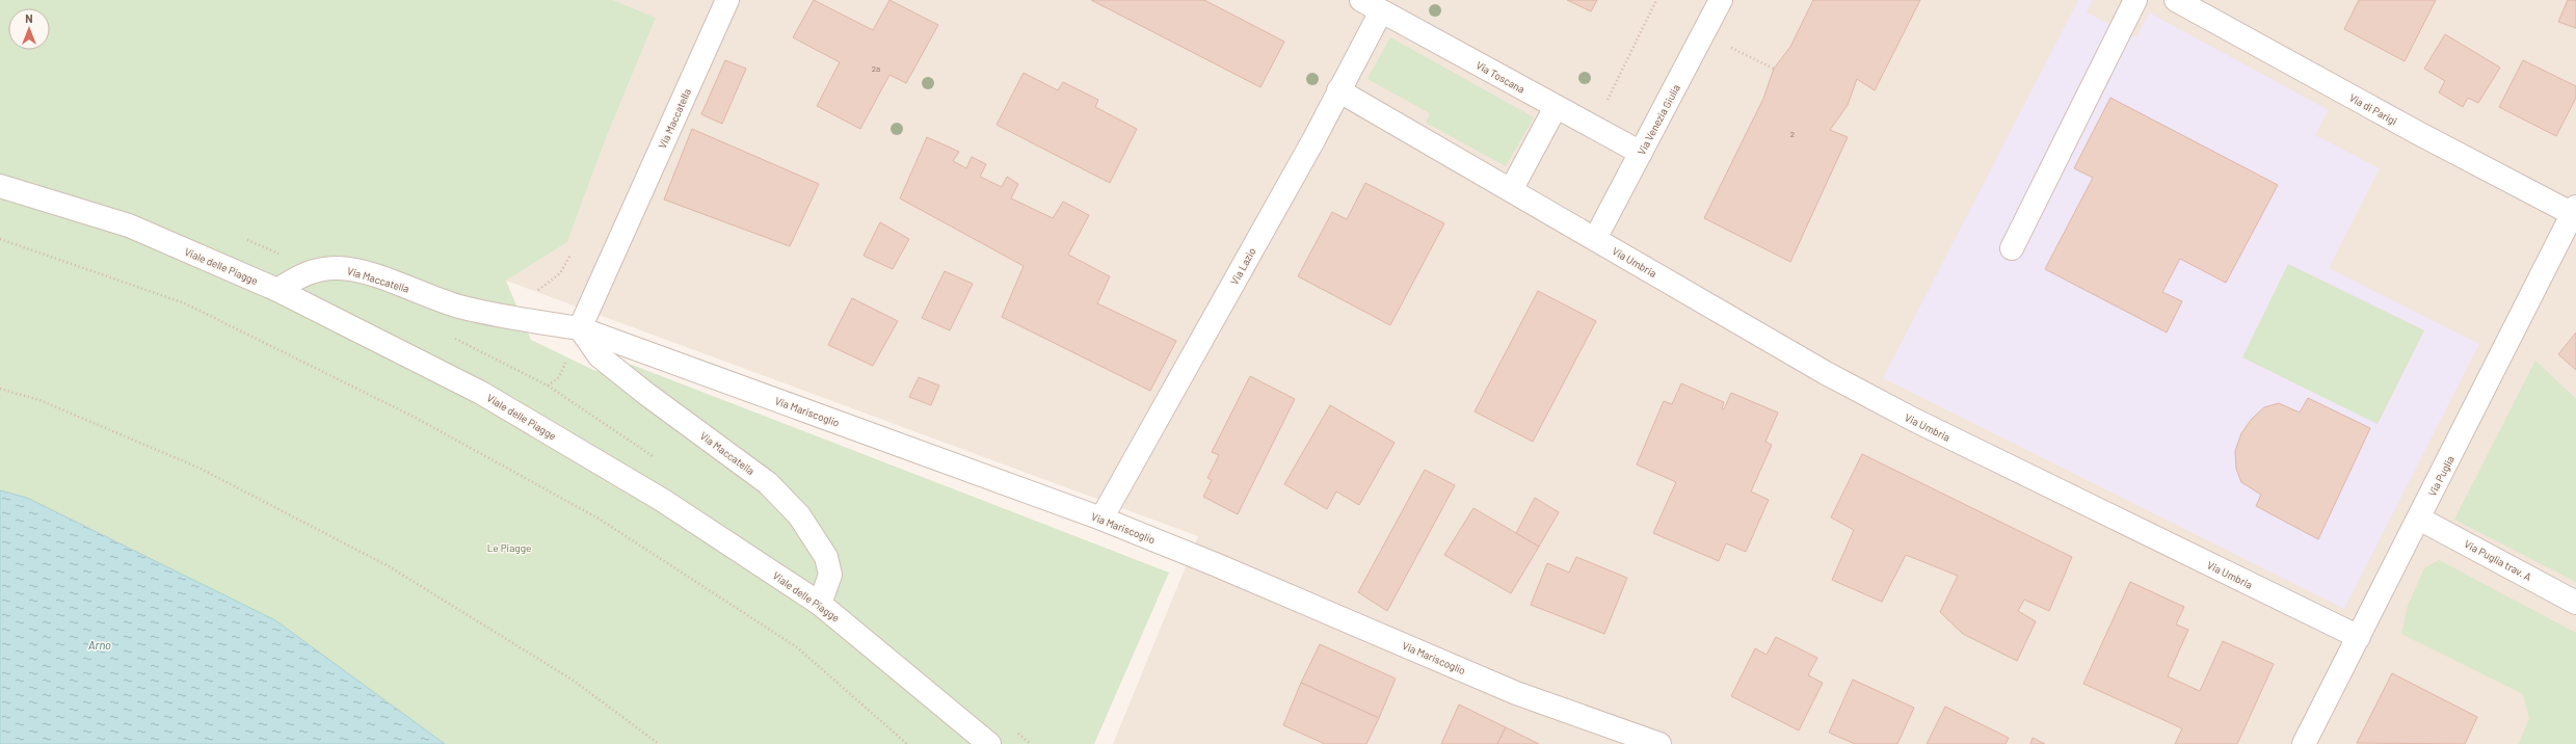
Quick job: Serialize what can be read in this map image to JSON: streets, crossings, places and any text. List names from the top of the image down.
{
  "streets": {
    "street": [
      "Via Toscana",
      "Via di Parigi",
      "Via Maccatella",
      "Via Venezia Giulia",
      "Via Umbria",
      "Viale delle Piagge",
      "Via Lazio",
      "Via Mariscoglio",
      "Via Puglia",
      "Via Puglia trav. A"
    ]
  },
  "crossings": [
    ["Via Toscana", "Via Venezia Giulia"],
    ["Via Toscana", "Via Lazio"],
    ["Via di Parigi", "Via Puglia"],
    ["Via Maccatella", "Viale delle Piagge"],
    ["Via Maccatella", "Via Mariscoglio"],
    ["Via Venezia Giulia", "Via Umbria"],
    ["Via Umbria", "Via Lazio"],
    ["Via Umbria", "Via Puglia"],
    ["Via Lazio", "Via Mariscoglio"],
    ["Via Puglia", "Via Puglia trav. A"]
  ],
  "water": ["Arno"],
  "parks": ["Le Piagge"],
  "house_numbers": ["2a", "2"],
  "north": "top"
}
